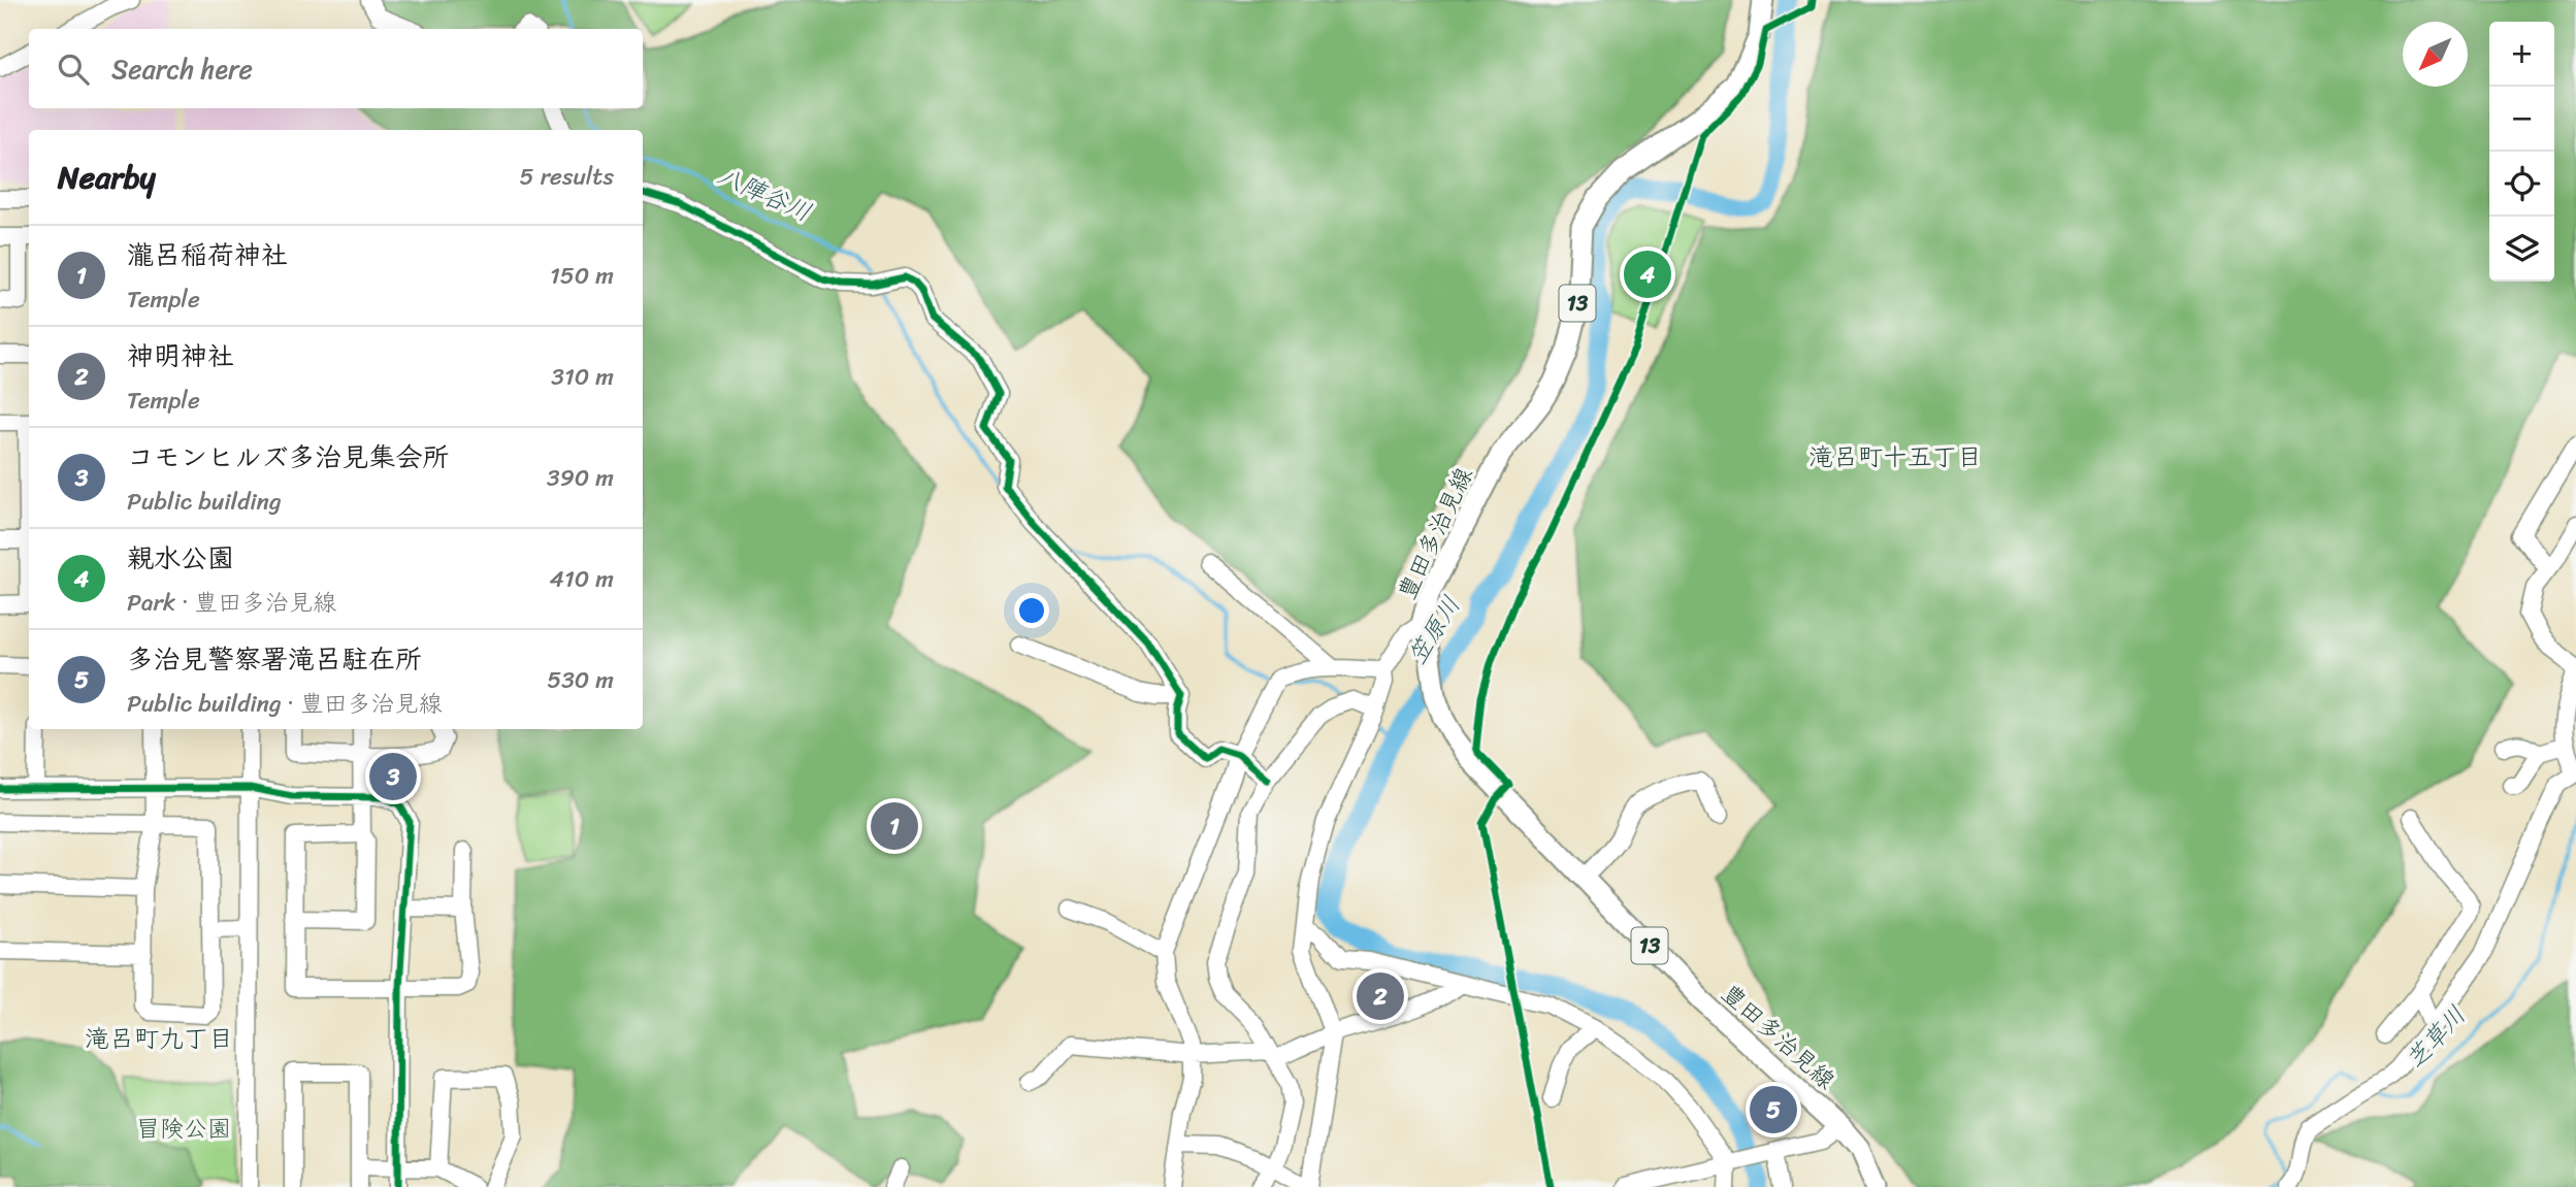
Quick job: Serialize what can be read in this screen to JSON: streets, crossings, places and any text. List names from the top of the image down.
{
  "streets": {
    "main road": ["13", "豊田多治見線"]
  },
  "districts": ["滝呂町十五丁目", "滝呂町九丁目"],
  "water": ["八陣谷川", "笠原川", "芝草川"],
  "parks": ["冒険公園"],
  "north": "bottom left",
  "page": {
    "map_buttons": ["+", "−"],
    "search": "Search here",
    "heading": ["Nearby", "5 results"],
    "list": [
      {
        "mark": "1",
        "name": "瀧呂稲荷神社",
        "note": "Temple",
        "value": "150 m"
      },
      {
        "mark": "2",
        "name": "神明神社",
        "note": "Temple",
        "value": "310 m"
      },
      {
        "mark": "3",
        "name": "コモンヒルズ多治見集会所",
        "note": "Public building",
        "value": "390 m"
      },
      {
        "mark": "4",
        "name": "親水公園",
        "note": "Park · 豊田多治見線",
        "value": "410 m"
      },
      {
        "mark": "5",
        "name": "多治見警察署滝呂駐在所",
        "note": "Public building · 豊田多治見線",
        "value": "530 m"
      }
    ],
    "pins": [
      "4",
      "3",
      "1",
      "2",
      "5"
    ]
  }
}
